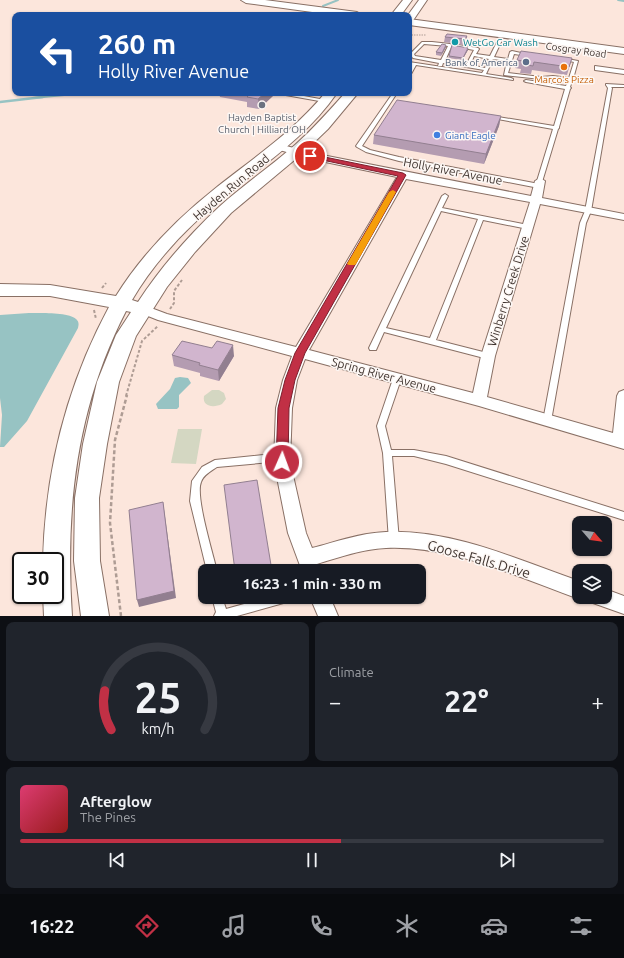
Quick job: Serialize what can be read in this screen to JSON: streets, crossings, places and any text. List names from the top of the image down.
{
  "streets": {
    "main road": ["Cosgray Road", "Hayden Run Road"],
    "street": [
      "Holly River Avenue",
      "Winberry Creek Drive",
      "Spring River Avenue",
      "Goose Falls Drive"
    ]
  },
  "crossings": [
    ["Holly River Avenue", "Hayden Run Road"],
    ["Holly River Avenue", "Winberry Creek Drive"],
    ["Hayden Run Road", "Spring River Avenue"],
    ["Winberry Creek Drive", "Spring River Avenue"]
  ],
  "places": [
    "WetGo Car Wash",
    "Bank of America",
    "Marco's Pizza",
    "Hayden Baptist Church | Hilliard OH",
    "Giant Eagle"
  ],
  "north": "bottom right",
  "page": {
    "turn": ["260 m", "Holly River Avenue"],
    "limit": "30",
    "trip": "16:23 · 1 min · 330 m",
    "tile": "Climate",
    "heat": ["−", "22°", "+"],
    "song": ["Afterglow", "The Pines"],
    "tabs": "16:22",
    "gauge": ["25", "km/h"]
  }
}
